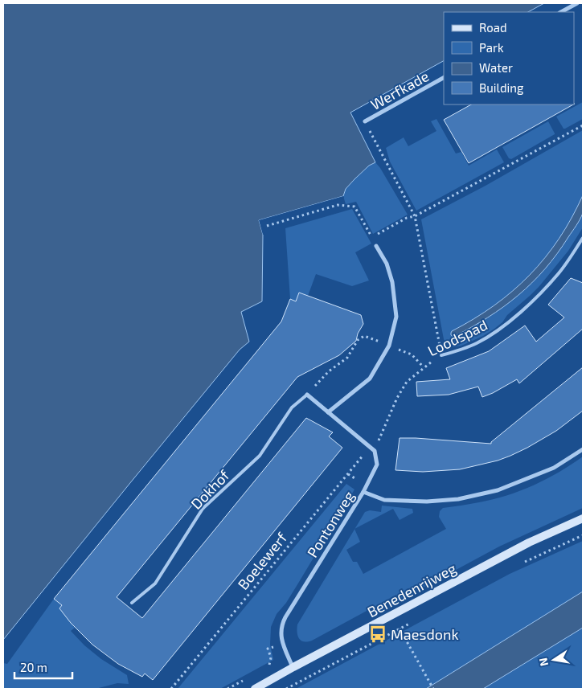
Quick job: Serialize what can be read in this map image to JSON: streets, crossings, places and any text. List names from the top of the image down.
{
  "streets": {
    "street": ["Werfkade", "Pontonweg", "Benedenrijweg"],
    "lane": ["Loodspad", "Dokhof"],
    "path": ["Boelewerf"]
  },
  "crossings": [
    ["Pontonweg", "Benedenrijweg"]
  ],
  "places": {
    "bus stop": ["Maesdonk"]
  },
  "legend": [
    "Road",
    "Park",
    "Water",
    "Building"
  ],
  "scale_bar": "20 m",
  "north": "left"
}
